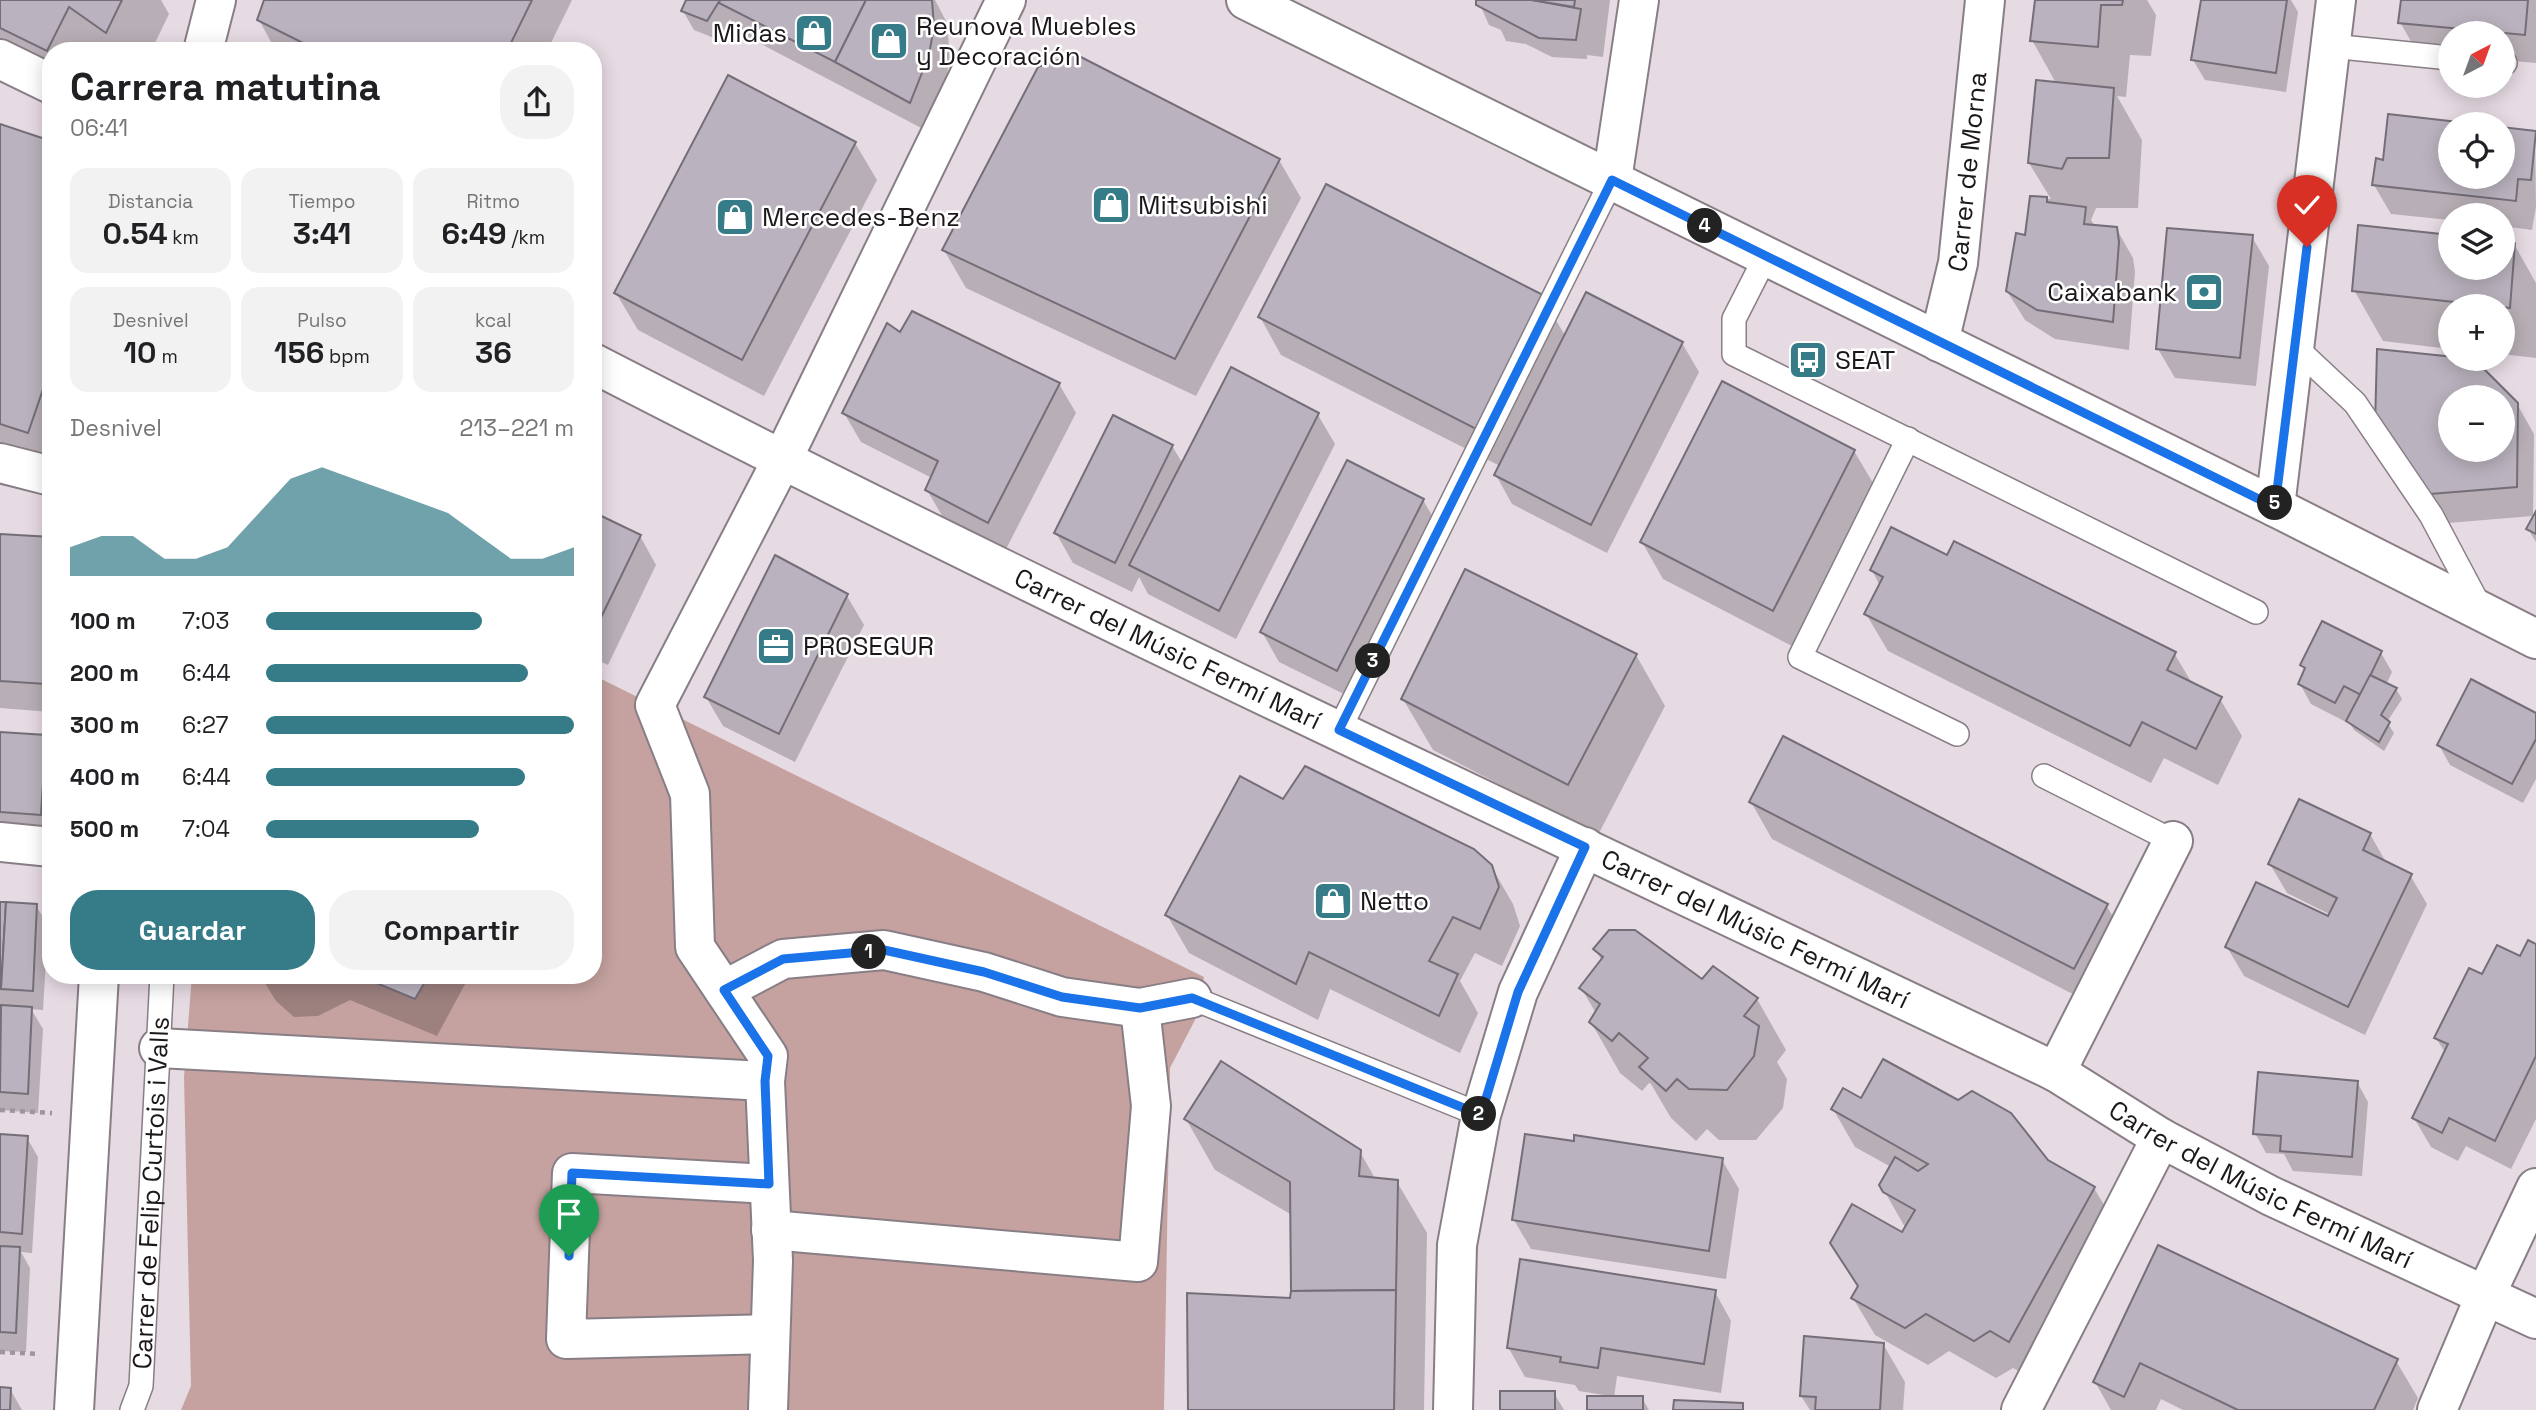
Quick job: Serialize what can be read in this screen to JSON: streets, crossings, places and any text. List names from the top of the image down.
{
  "streets": {
    "street": ["Carrer de Morna", "Carrer del Músic Fermí Marí"],
    "lane": ["Carrer de Felip Curtois i Valls"]
  },
  "places": {
    "shop": [
      "Midas",
      "Reunova Muebles y Decoración",
      "Mitsubishi",
      "Mercedes-Benz",
      "Netto"
    ],
    "bank": ["Caixabank"],
    "bus stop": ["SEAT"],
    "office": ["PROSEGUR"]
  },
  "north": "top right",
  "page": {
    "map_buttons": ["+", "−"],
    "heading": ["Carrera matutina", "06:41"],
    "stats": [
      ["Distancia", "0.54 km"],
      ["Tiempo", "3:41"],
      ["Ritmo", "6:49 /km"],
      ["Desnivel", "10 m"],
      ["Pulso", "156 bpm"],
      ["kcal", "36"]
    ],
    "pins": [
      "4",
      "5",
      "3",
      "1",
      "2"
    ],
    "chart": ["Desnivel", "213–221 m"],
    "list": [
      {
        "name": "100 m",
        "note": "7:03"
      },
      {
        "name": "200 m",
        "note": "6:44"
      },
      {
        "name": "300 m",
        "note": "6:27"
      },
      {
        "name": "400 m",
        "note": "6:44"
      },
      {
        "name": "500 m",
        "note": "7:04"
      }
    ],
    "buttons": ["Guardar", "Compartir"]
  }
}
